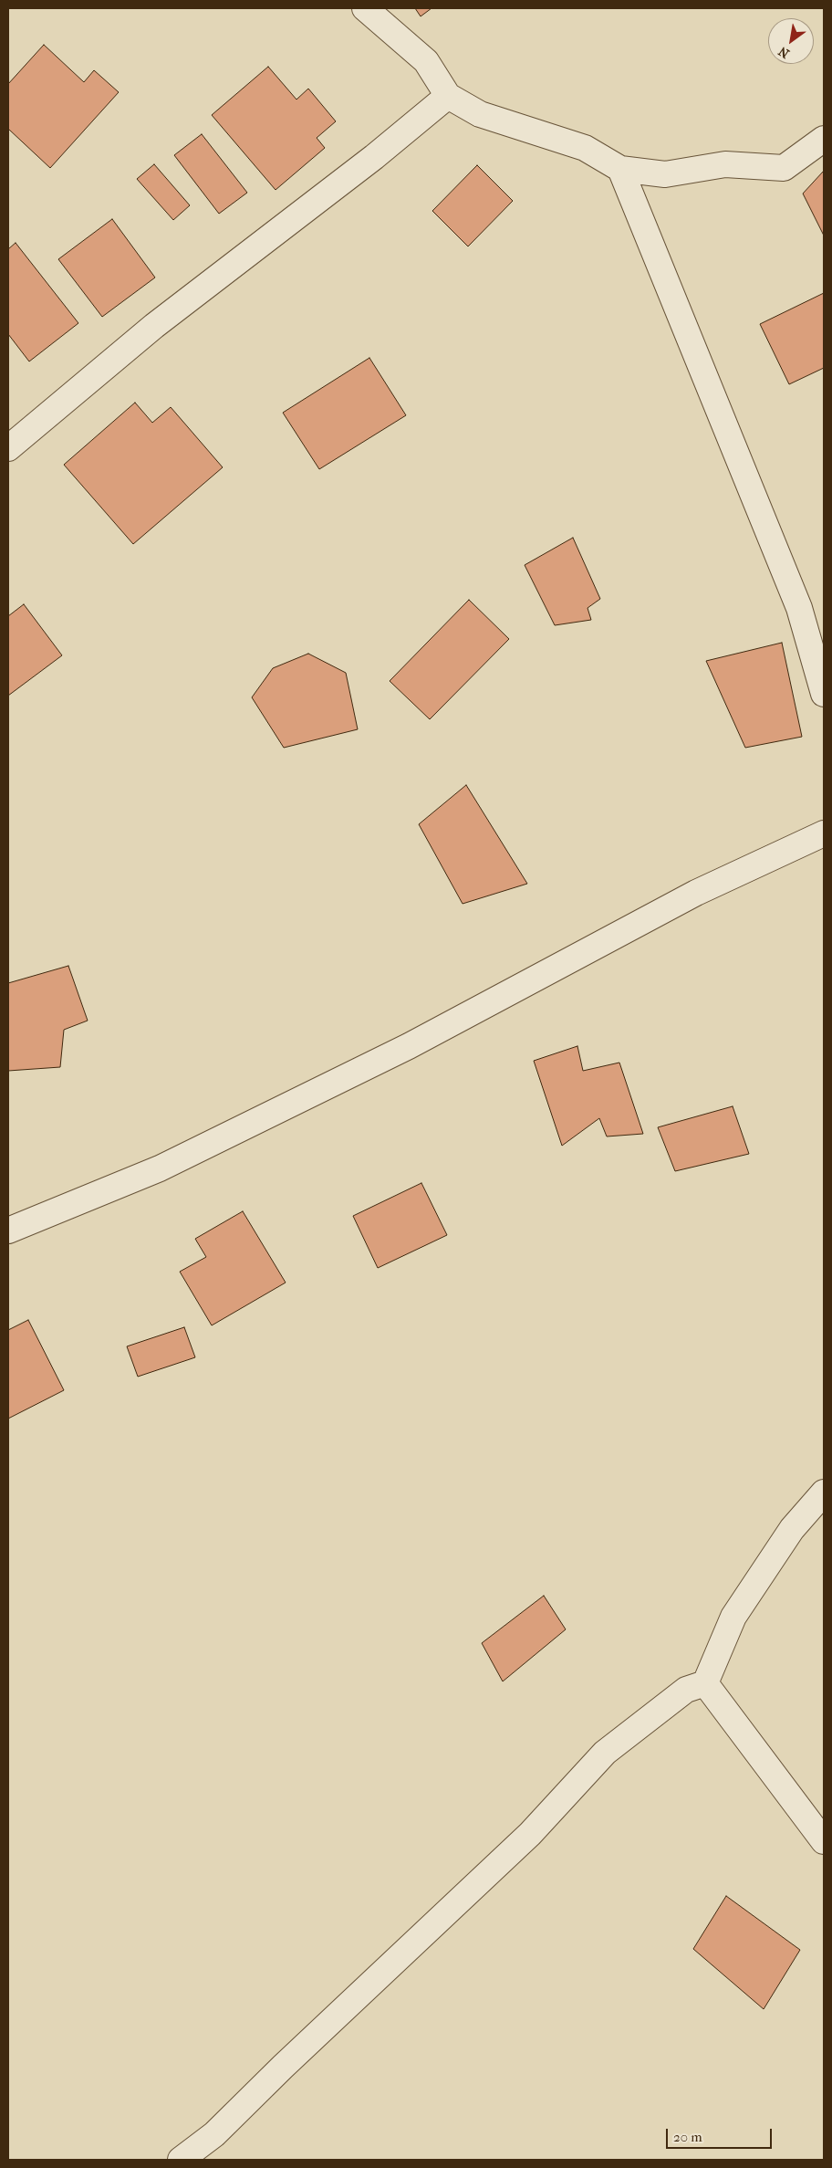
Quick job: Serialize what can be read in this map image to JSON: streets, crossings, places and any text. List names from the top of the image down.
{
  "scale_bar": "20 m",
  "north": "bottom left"
}
